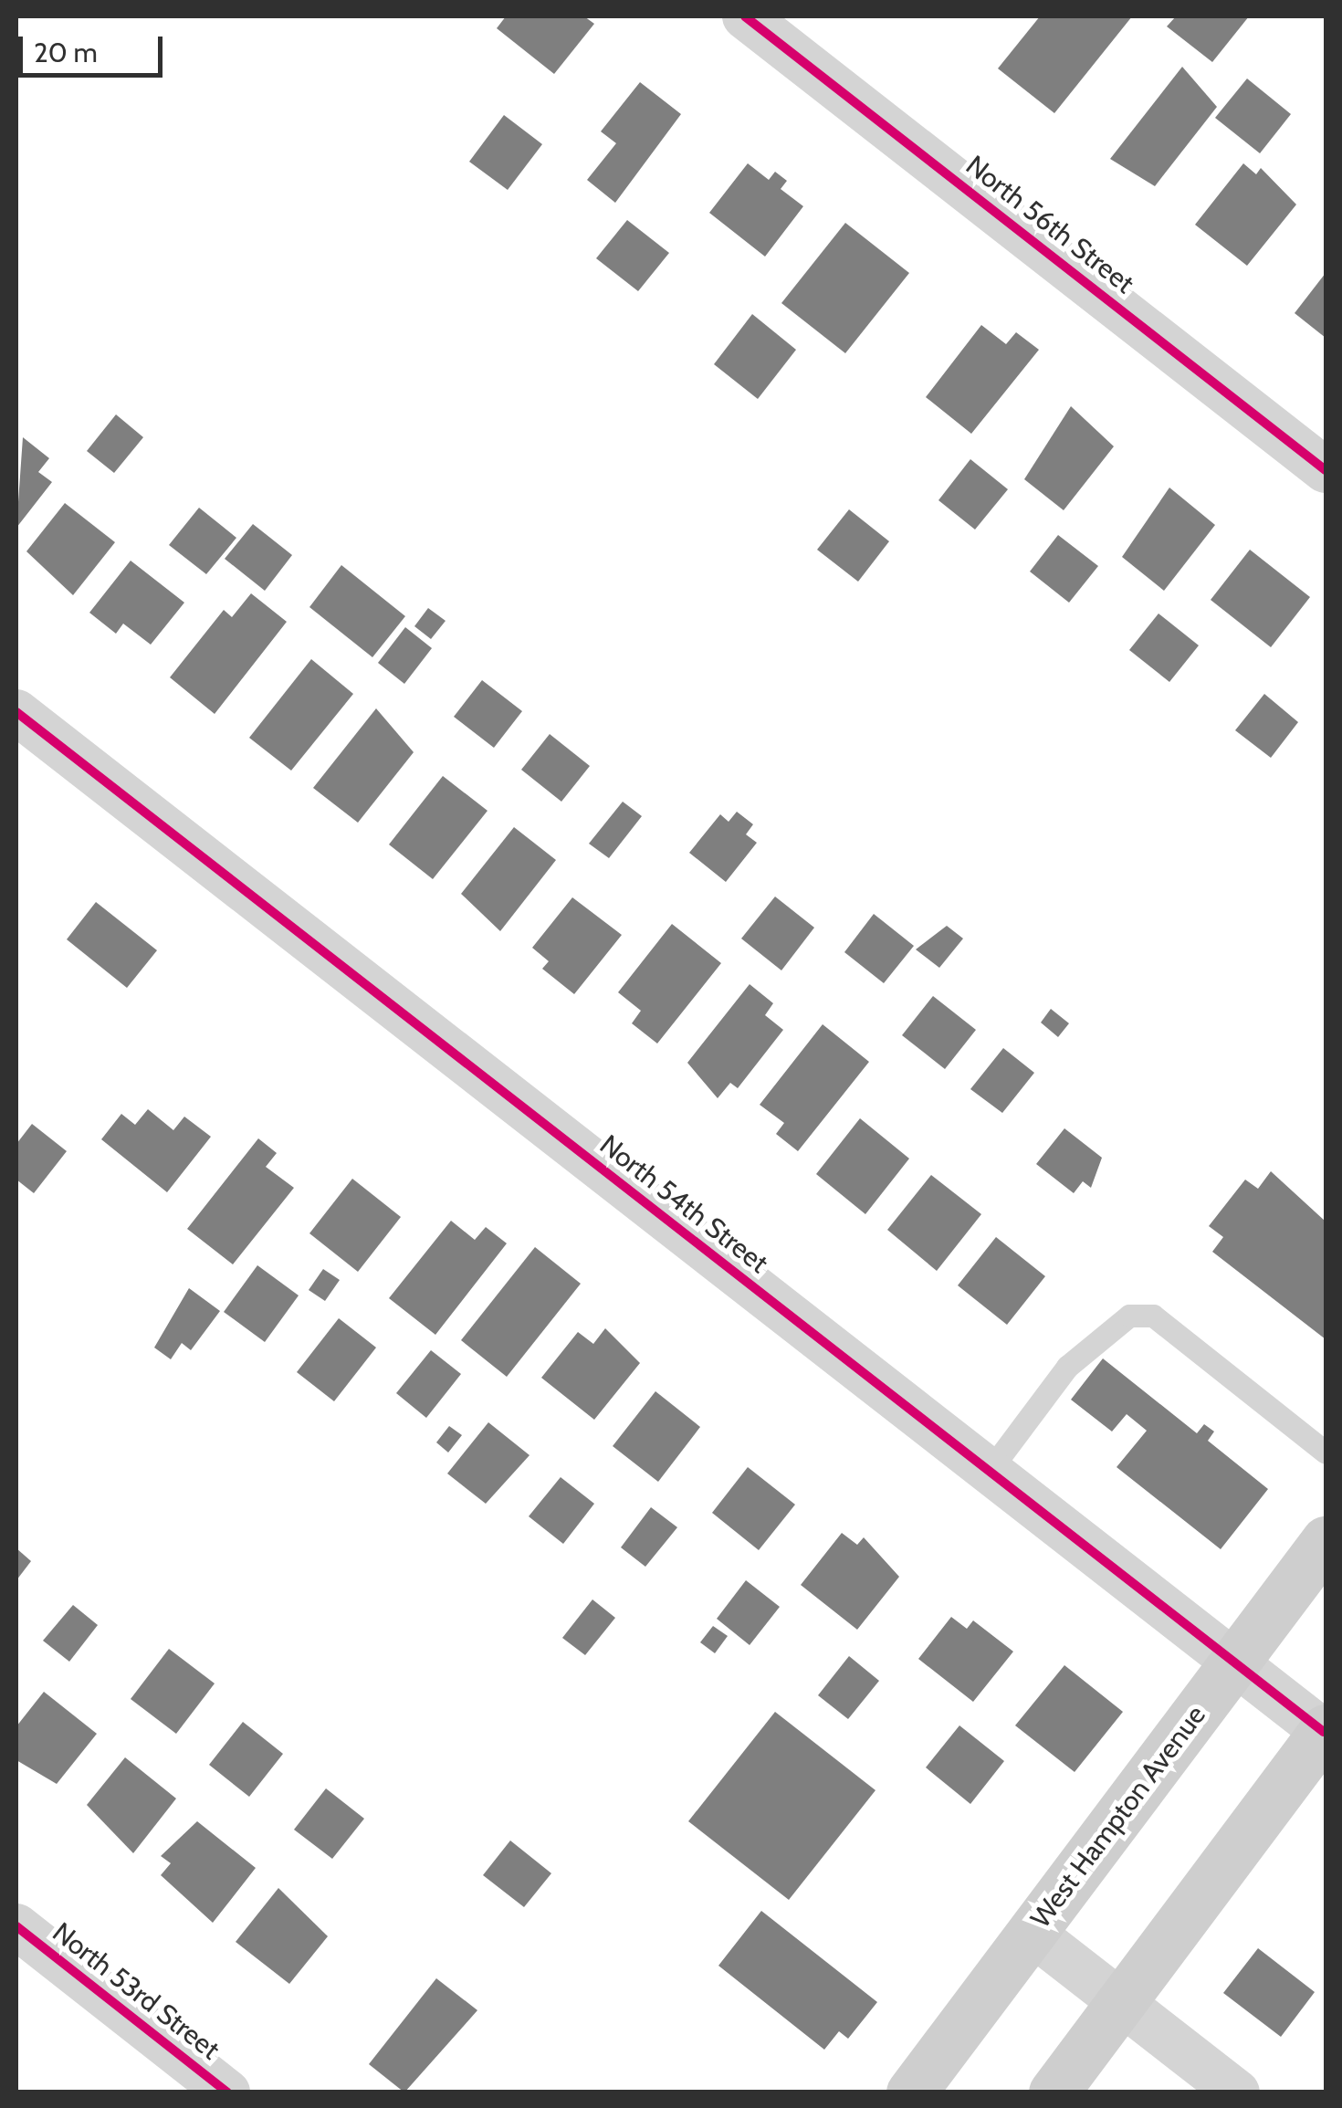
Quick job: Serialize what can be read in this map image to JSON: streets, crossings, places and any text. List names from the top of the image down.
{
  "streets": {
    "main road": ["West Hampton Avenue"],
    "street": ["North 56th Street", "North 54th Street", "North 53rd Street"]
  },
  "crossings": [
    ["North 54th Street", "West Hampton Avenue"]
  ],
  "scale_bar": "20 m"
}
